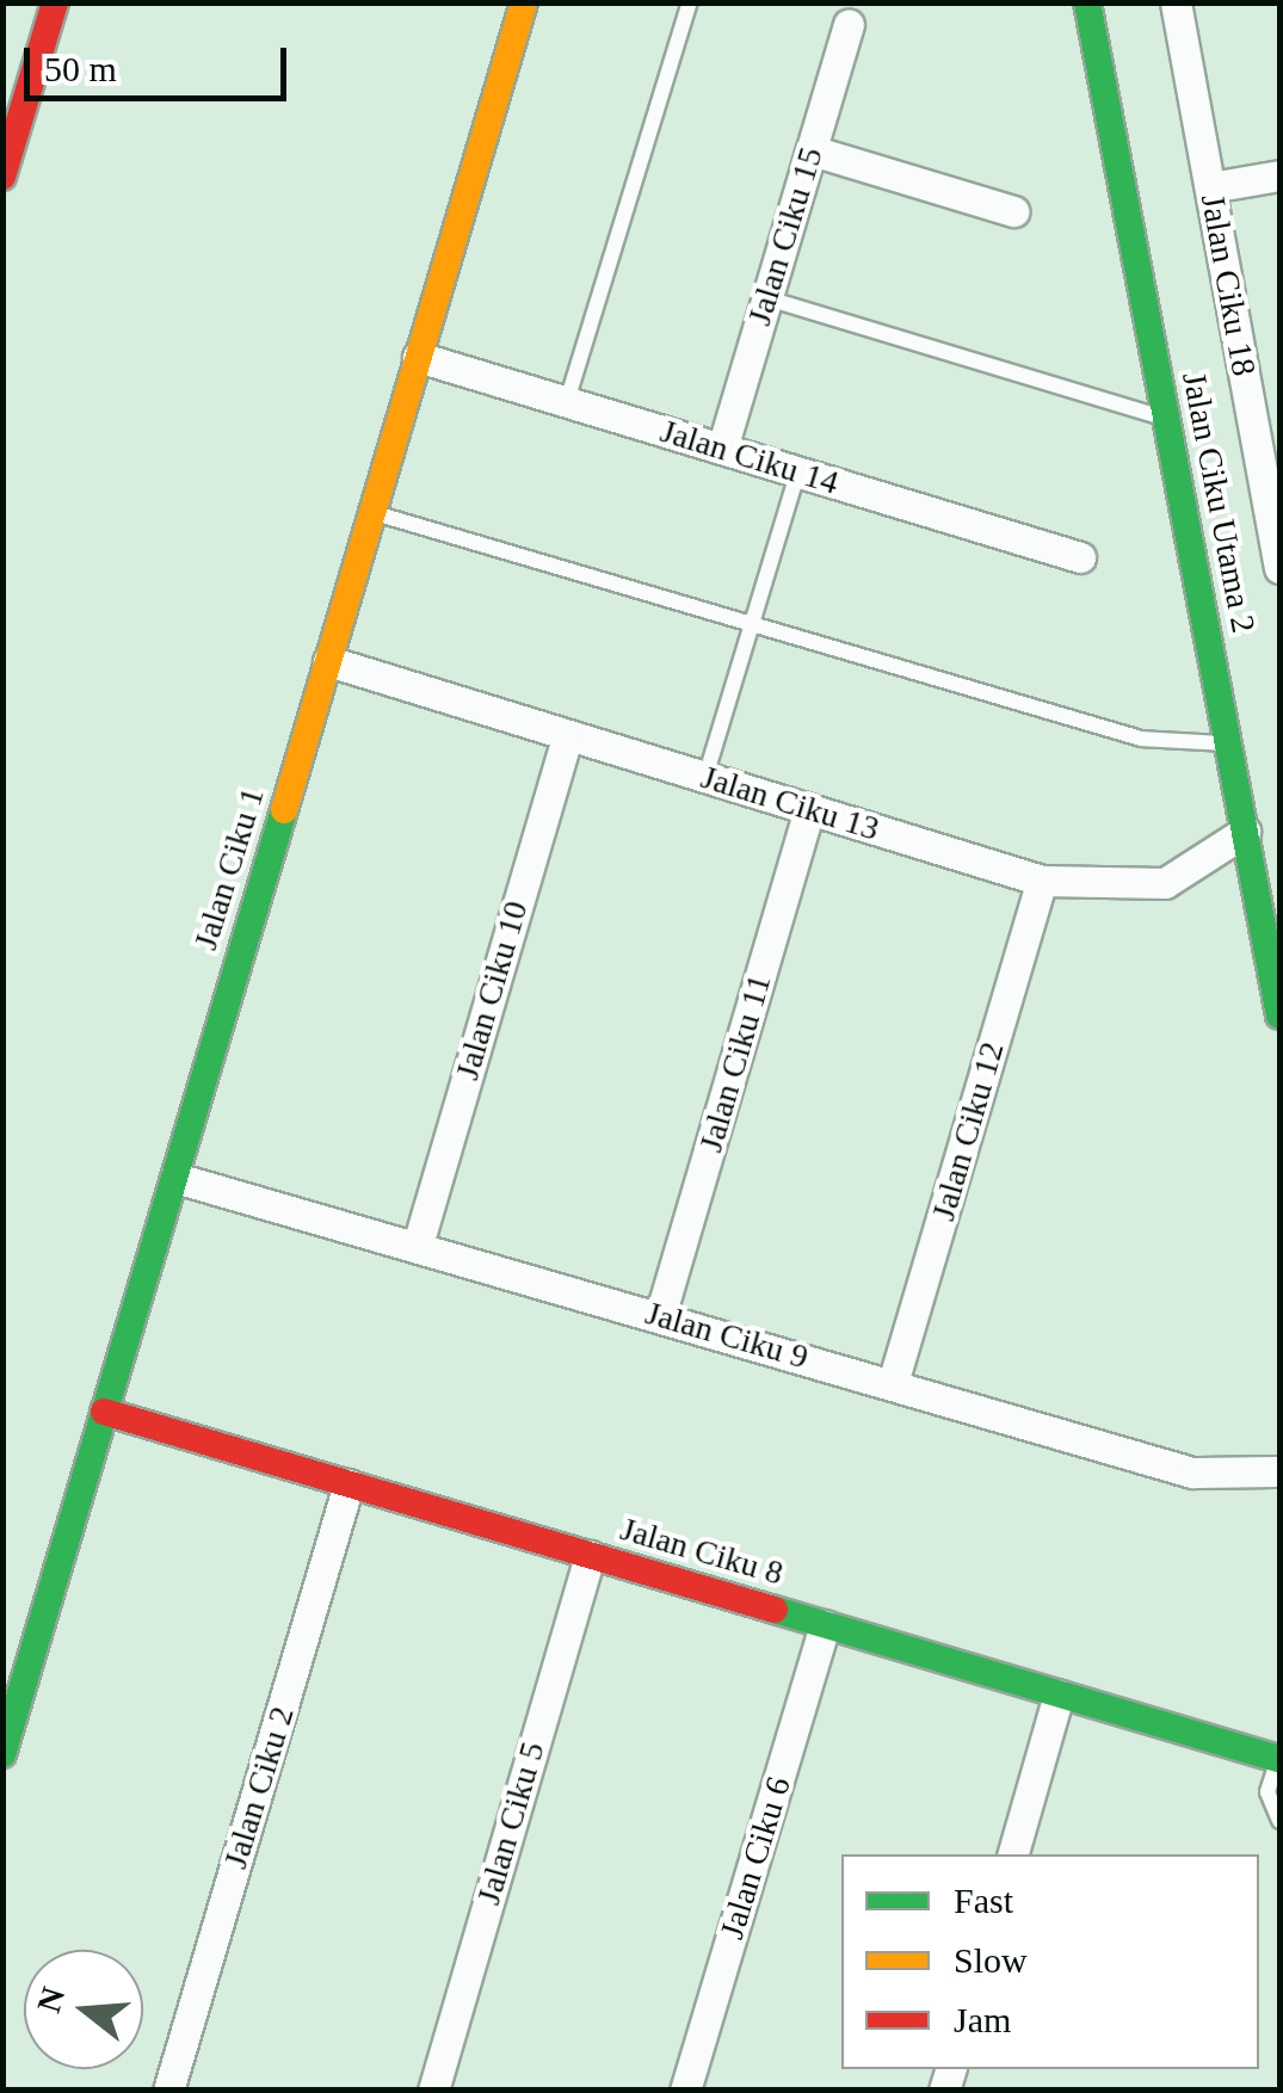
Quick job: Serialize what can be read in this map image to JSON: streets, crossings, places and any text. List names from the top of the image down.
{
  "streets": {
    "street": [
      "Jalan Ciku 15",
      "Jalan Ciku 18",
      "Jalan Ciku 14",
      "Jalan Ciku Utama 2",
      "Jalan Ciku 13",
      "Jalan Ciku 1",
      "Jalan Ciku 10",
      "Jalan Ciku 11",
      "Jalan Ciku 12",
      "Jalan Ciku 9",
      "Jalan Ciku 8",
      "Jalan Ciku 2",
      "Jalan Ciku 5",
      "Jalan Ciku 6"
    ]
  },
  "crossings": [
    ["Jalan Ciku 15", "Jalan Ciku 14"],
    ["Jalan Ciku 14", "Jalan Ciku 1"],
    ["Jalan Ciku Utama 2", "Jalan Ciku 13"],
    ["Jalan Ciku 13", "Jalan Ciku 1"],
    ["Jalan Ciku 13", "Jalan Ciku 10"],
    ["Jalan Ciku 13", "Jalan Ciku 11"],
    ["Jalan Ciku 13", "Jalan Ciku 12"],
    ["Jalan Ciku 1", "Jalan Ciku 9"],
    ["Jalan Ciku 1", "Jalan Ciku 8"],
    ["Jalan Ciku 10", "Jalan Ciku 9"],
    ["Jalan Ciku 11", "Jalan Ciku 9"],
    ["Jalan Ciku 12", "Jalan Ciku 9"],
    ["Jalan Ciku 8", "Jalan Ciku 2"],
    ["Jalan Ciku 8", "Jalan Ciku 5"],
    ["Jalan Ciku 8", "Jalan Ciku 6"]
  ],
  "legend": ["Fast", "Slow", "Jam"],
  "scale_bar": "50 m",
  "north": "left"
}
